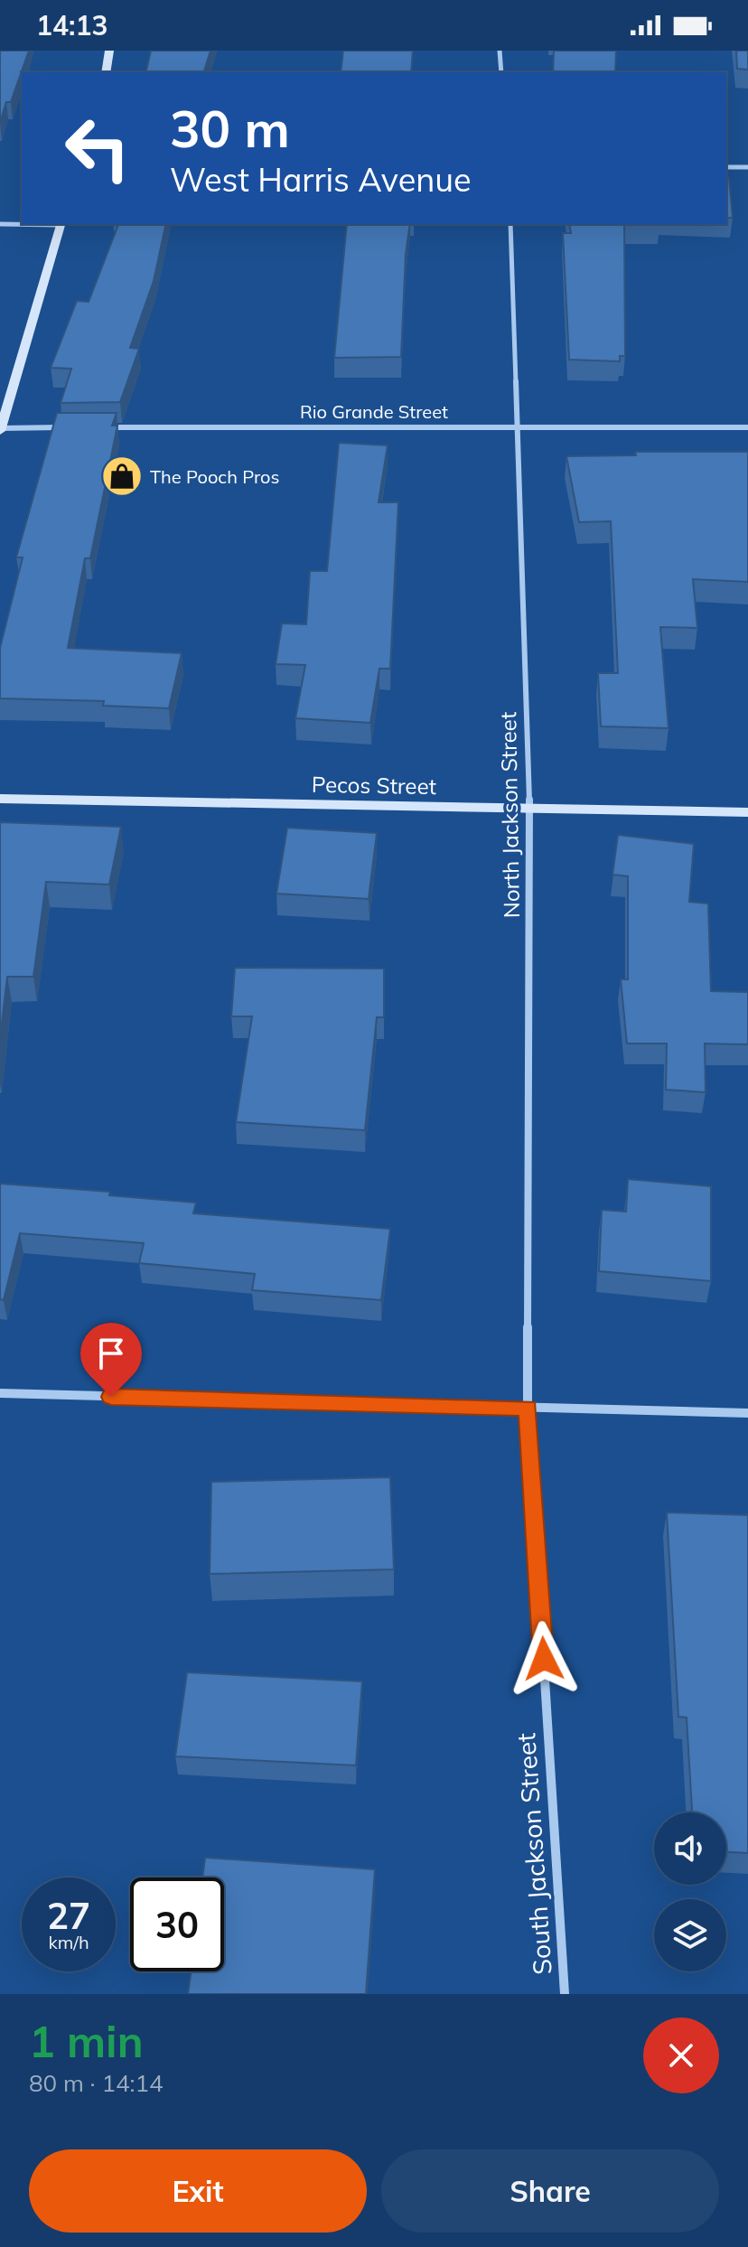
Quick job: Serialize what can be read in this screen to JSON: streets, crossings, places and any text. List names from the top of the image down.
{
  "streets": {
    "street": [
      "Rio Grande Street",
      "Pecos Street",
      "North Jackson Street",
      "South Jackson Street"
    ]
  },
  "crossings": [
    ["Rio Grande Street", "North Jackson Street"],
    ["Pecos Street", "North Jackson Street"],
    ["North Jackson Street", "South Jackson Street"]
  ],
  "places": {
    "shop": ["The Pooch Pros"]
  },
  "page": {
    "status": "14:13",
    "turn": ["30 m", "West Harris Avenue"],
    "speed": "27 km/h",
    "limit": "30",
    "heading": ["1 min", "80 m · 14:14"],
    "buttons": ["Exit", "Share"]
  }
}
